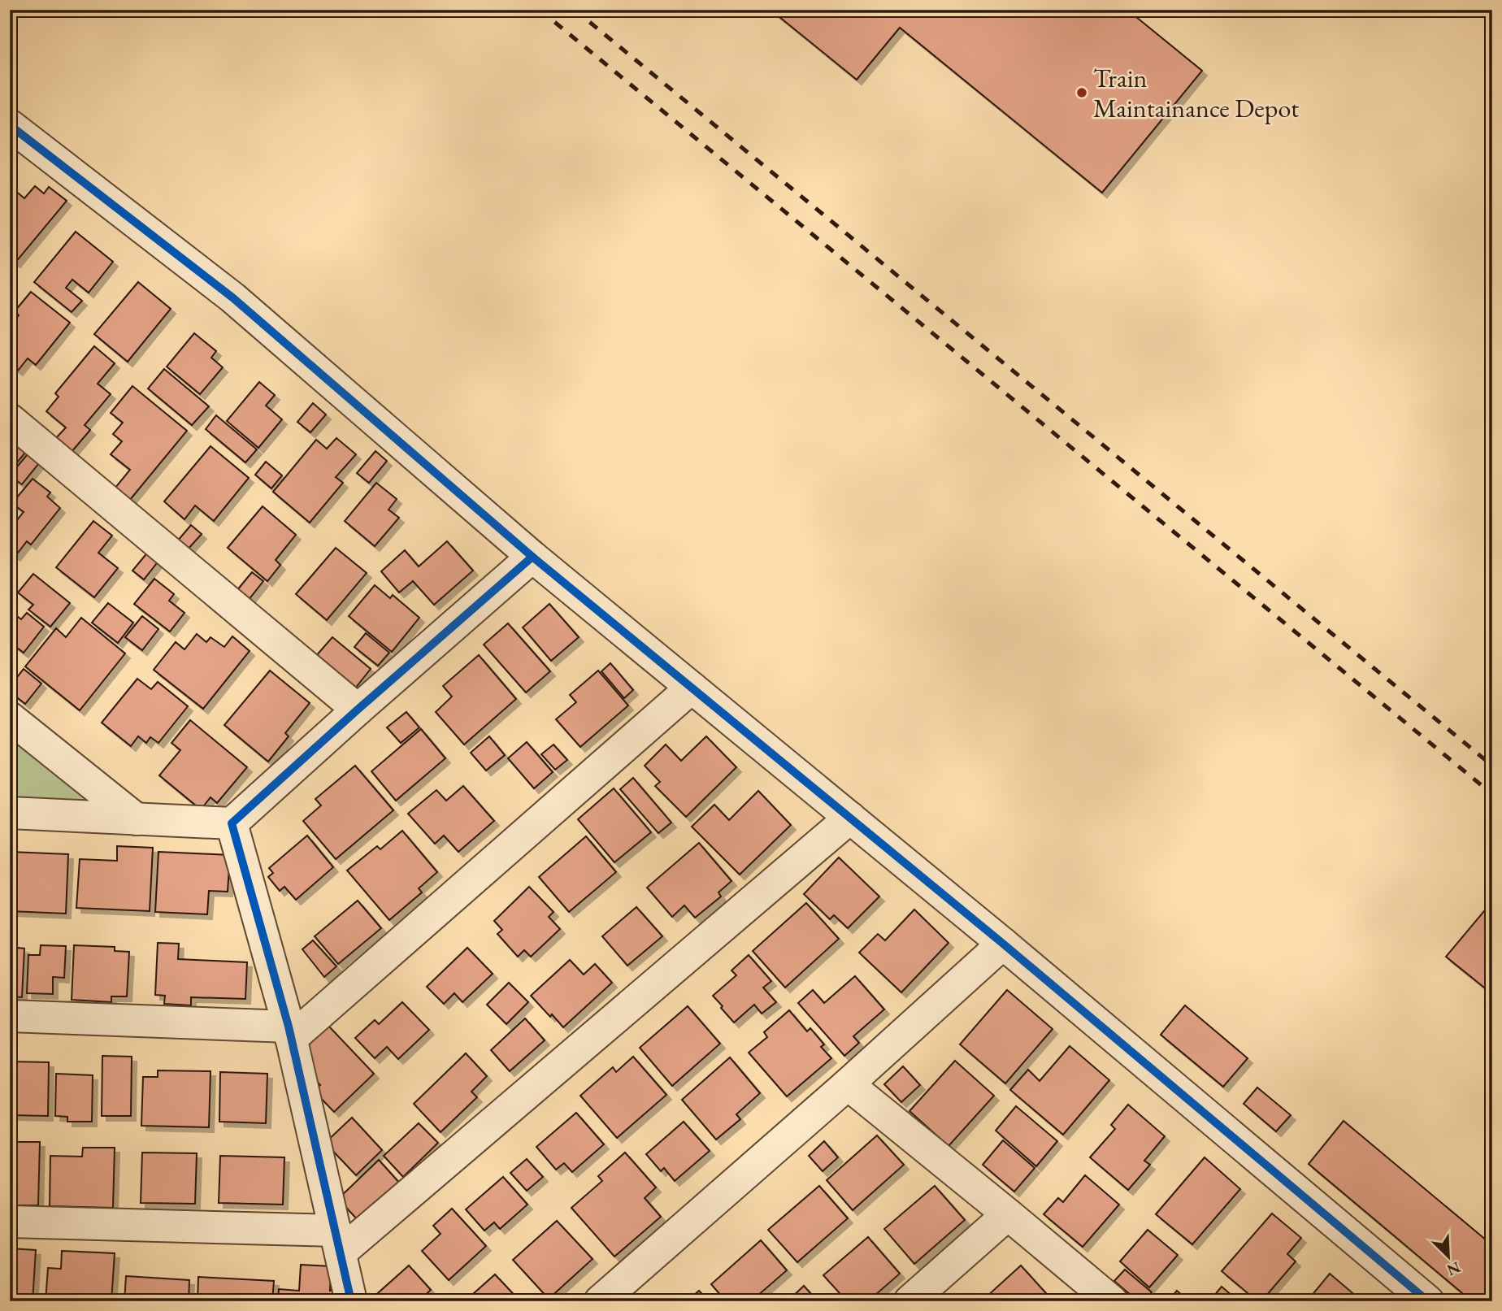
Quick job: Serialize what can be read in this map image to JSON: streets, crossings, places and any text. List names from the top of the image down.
{
  "places": ["Train Maintainance Depot"],
  "north": "bottom right"
}
